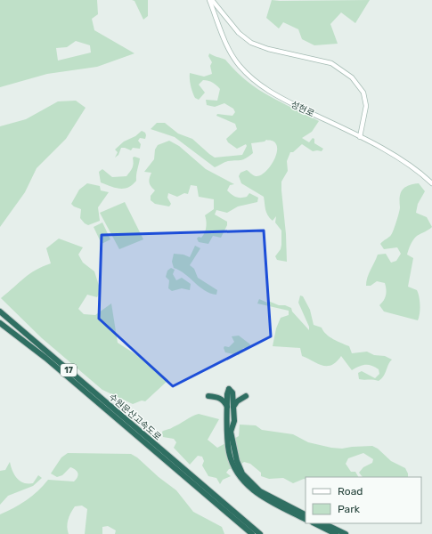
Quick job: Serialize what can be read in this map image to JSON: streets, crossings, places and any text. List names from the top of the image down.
{
  "streets": {
    "highway": ["17", "수원문산고속도로"],
    "main road": ["성현로"]
  },
  "legend": ["Road", "Park"]
}
